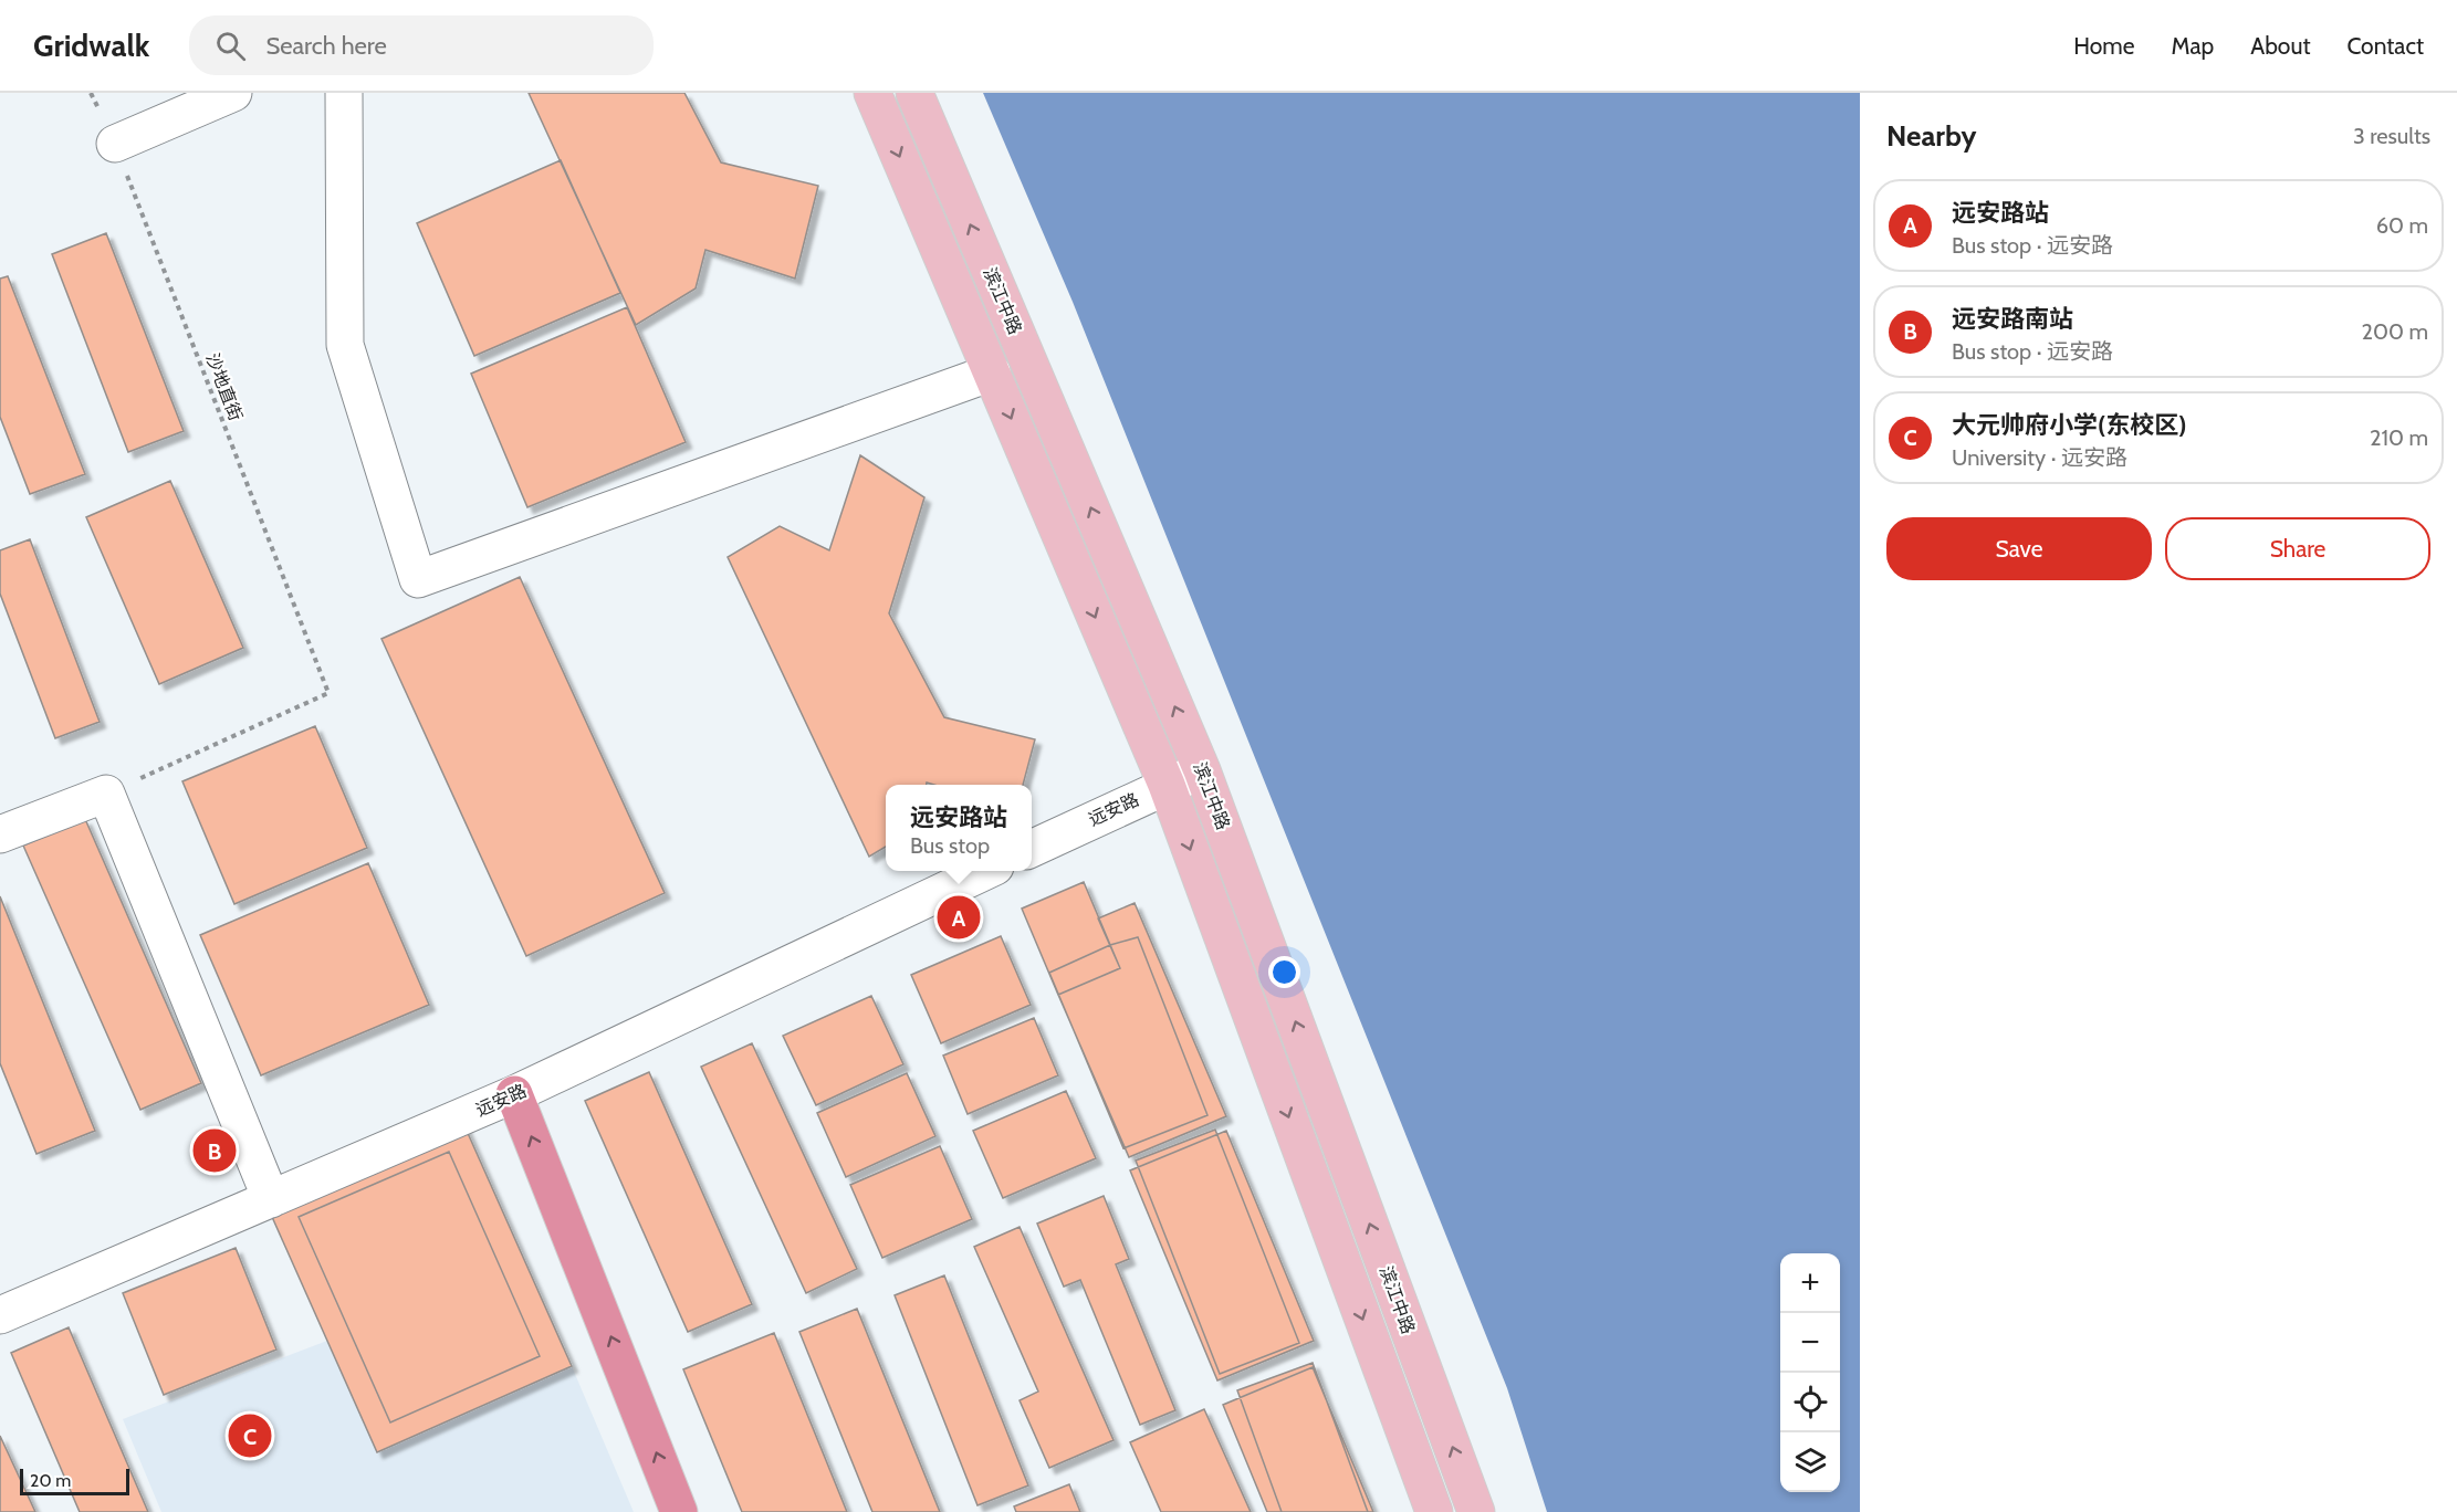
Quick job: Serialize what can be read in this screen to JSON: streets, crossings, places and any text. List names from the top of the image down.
{
  "streets": {
    "main road": ["滨江中路"],
    "street": ["远安路"],
    "path": ["沙地直街"]
  },
  "crossings": [
    ["滨江中路", "远安路"]
  ],
  "scale_bar": "20 m",
  "page": {
    "header": "Gridwalk",
    "search": "Search here",
    "nav": [
      "Home",
      "Map",
      "About",
      "Contact"
    ],
    "heading": ["Nearby", "3 results"],
    "list": [
      {
        "mark": "A",
        "name": "远安路站",
        "note": "Bus stop · 远安路",
        "value": "60 m"
      },
      {
        "mark": "B",
        "name": "远安路南站",
        "note": "Bus stop · 远安路",
        "value": "200 m"
      },
      {
        "mark": "C",
        "name": "大元帅府小学(东校区)",
        "note": "University · 远安路",
        "value": "210 m"
      }
    ],
    "buttons": ["Save", "Share"],
    "popup": ["远安路站", "Bus stop"],
    "pins": ["A", "B", "C"],
    "map_buttons": ["+", "−"],
    "scale": "20 m"
  }
}
